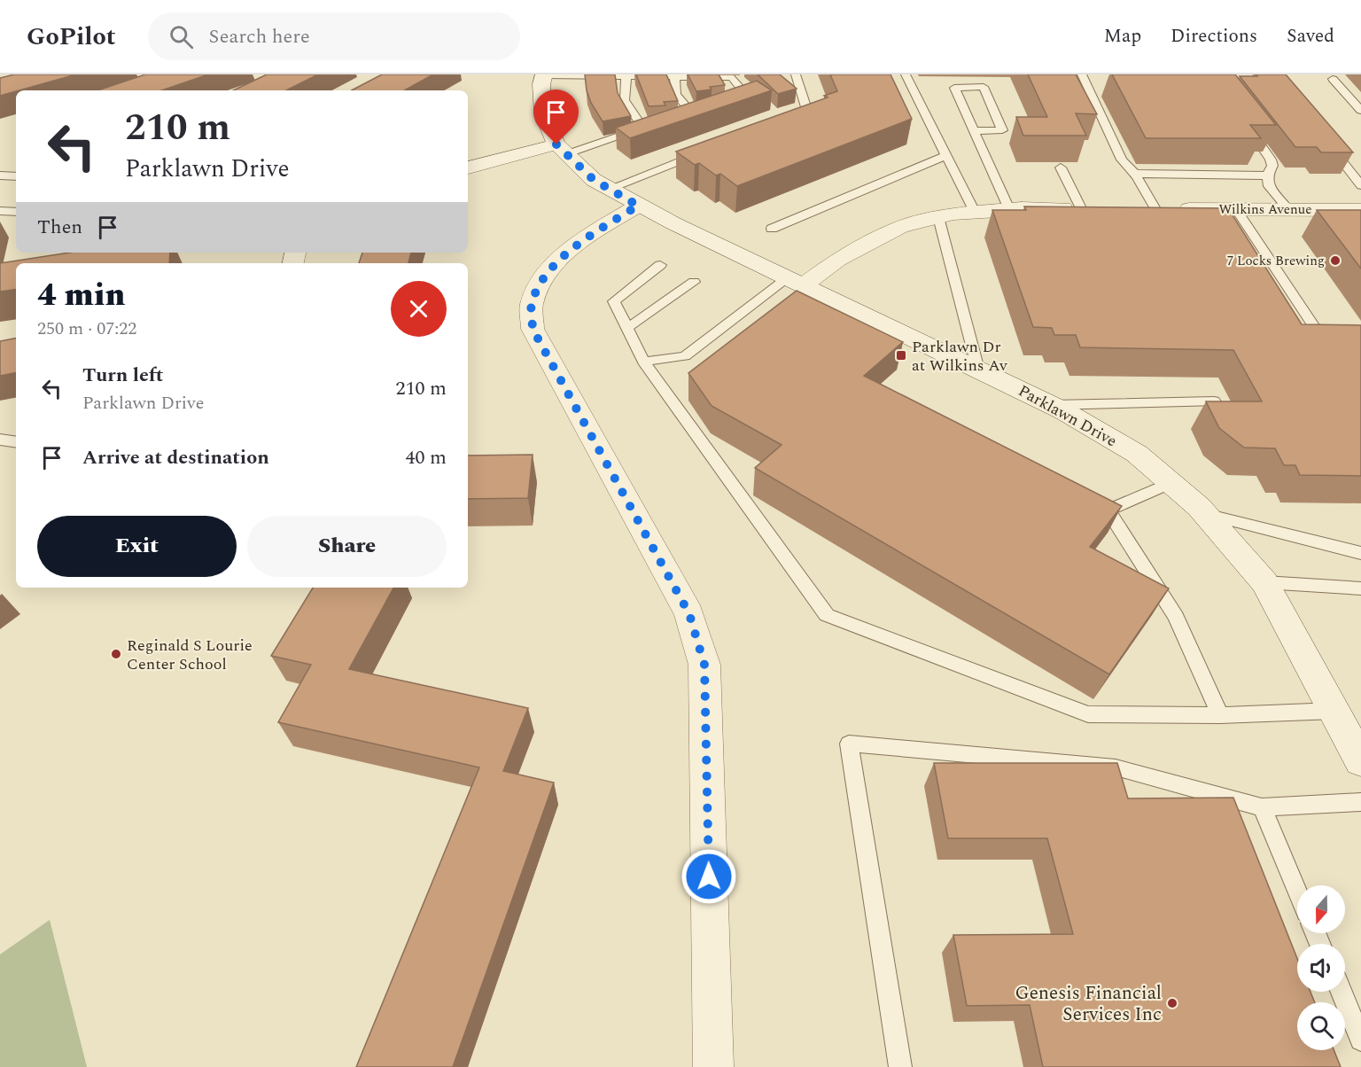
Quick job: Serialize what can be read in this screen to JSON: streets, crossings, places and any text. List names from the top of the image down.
{
  "streets": {
    "street": ["Wilkins Avenue", "Parklawn Drive"]
  },
  "places": {
    "other": ["7 Locks Brewing", "Reginald S Lourie Center School", "Genesis Financial Services Inc"],
    "transit": ["Parklawn Dr at Wilkins Av"]
  },
  "north": "bottom",
  "page": {
    "header": "GoPilot",
    "search": "Search here",
    "nav": ["Map", "Directions", "Saved"],
    "turn": ["210 m", "Parklawn Drive"],
    "then": "Then",
    "heading": ["4 min", "250 m · 07:22"],
    "list": [
      {
        "name": "Turn left",
        "note": "Parklawn Drive",
        "value": "210 m"
      },
      {
        "name": "Arrive at destination",
        "value": "40 m"
      }
    ],
    "buttons": ["Exit", "Share"]
  }
}
